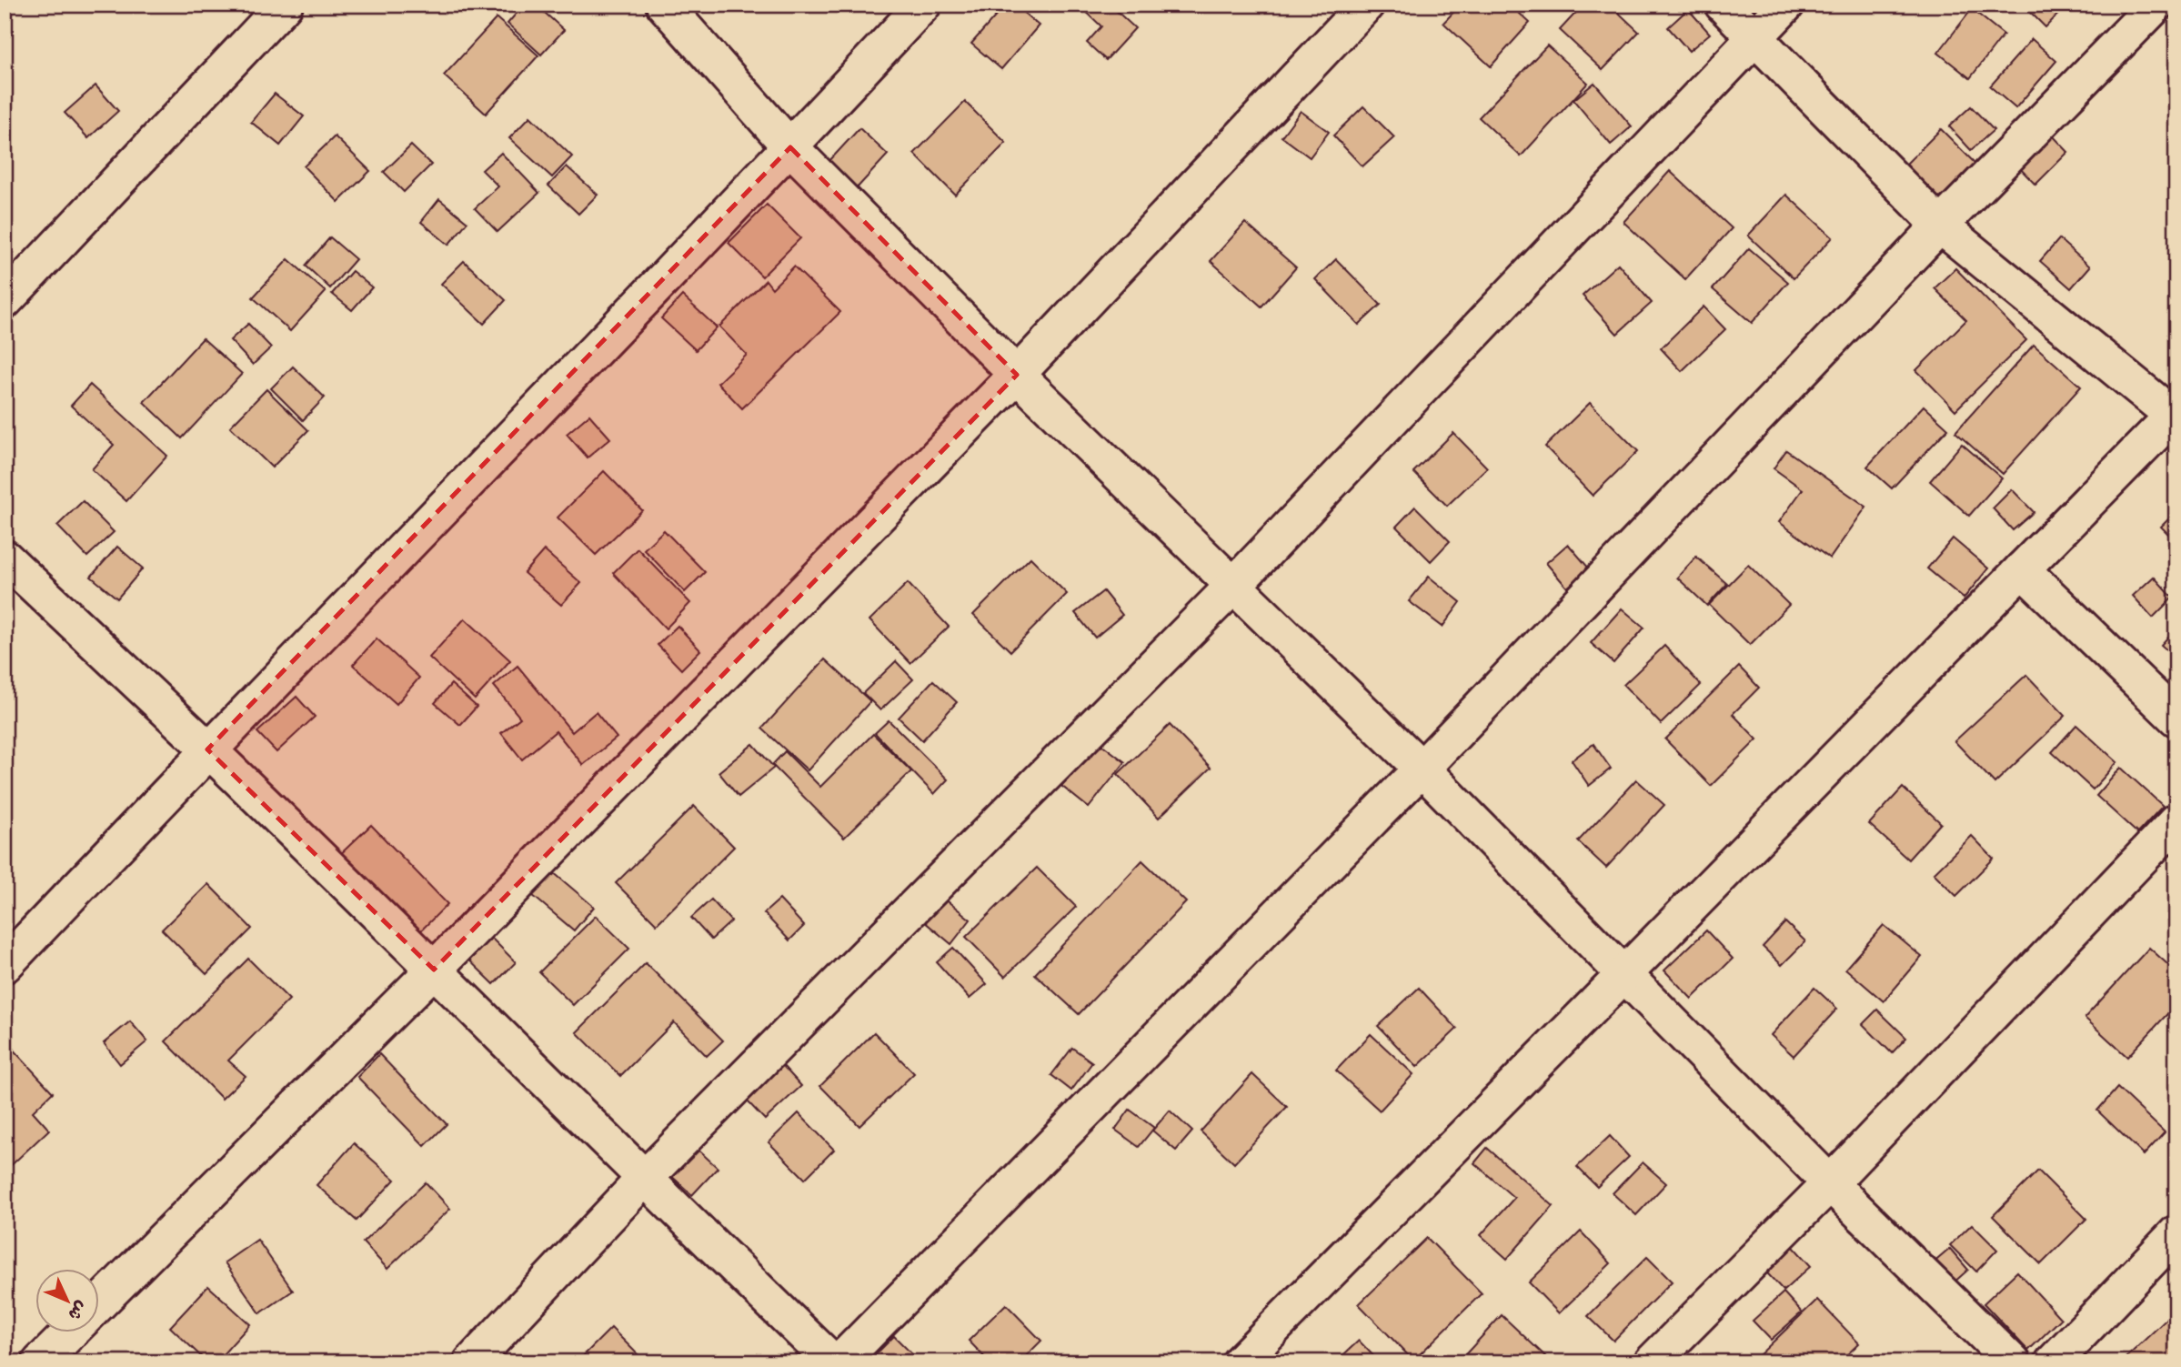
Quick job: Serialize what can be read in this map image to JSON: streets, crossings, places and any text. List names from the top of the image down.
{
  "north": "bottom right"
}
